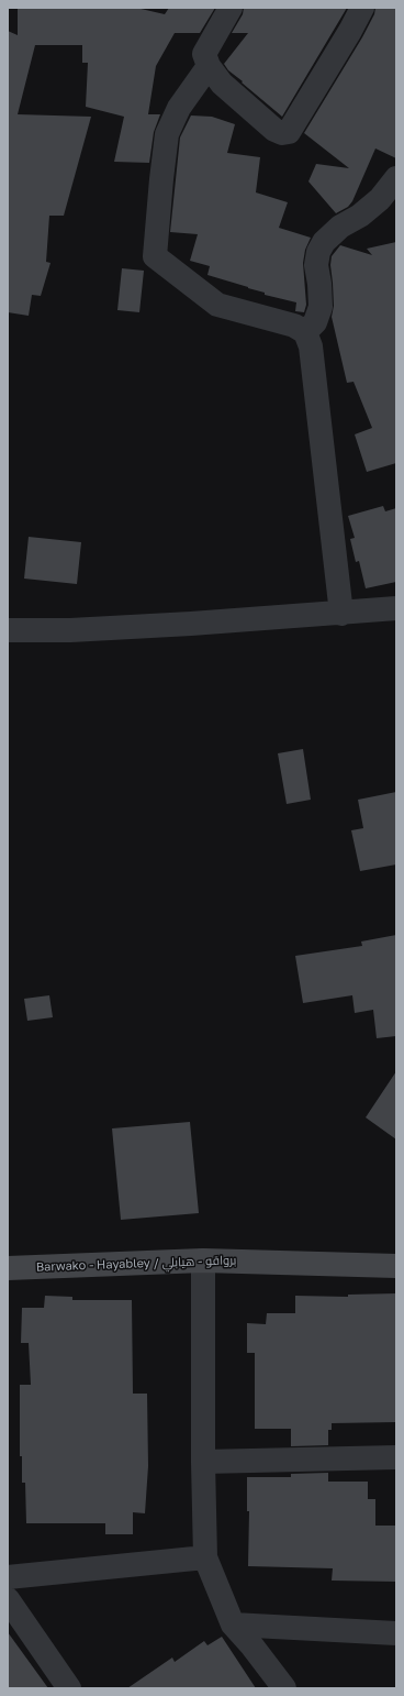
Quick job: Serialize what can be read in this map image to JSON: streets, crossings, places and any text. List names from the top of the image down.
{
  "streets": {
    "main road": ["Barwako - Hayabley / برواقو - هيابلي"]
  }
}
